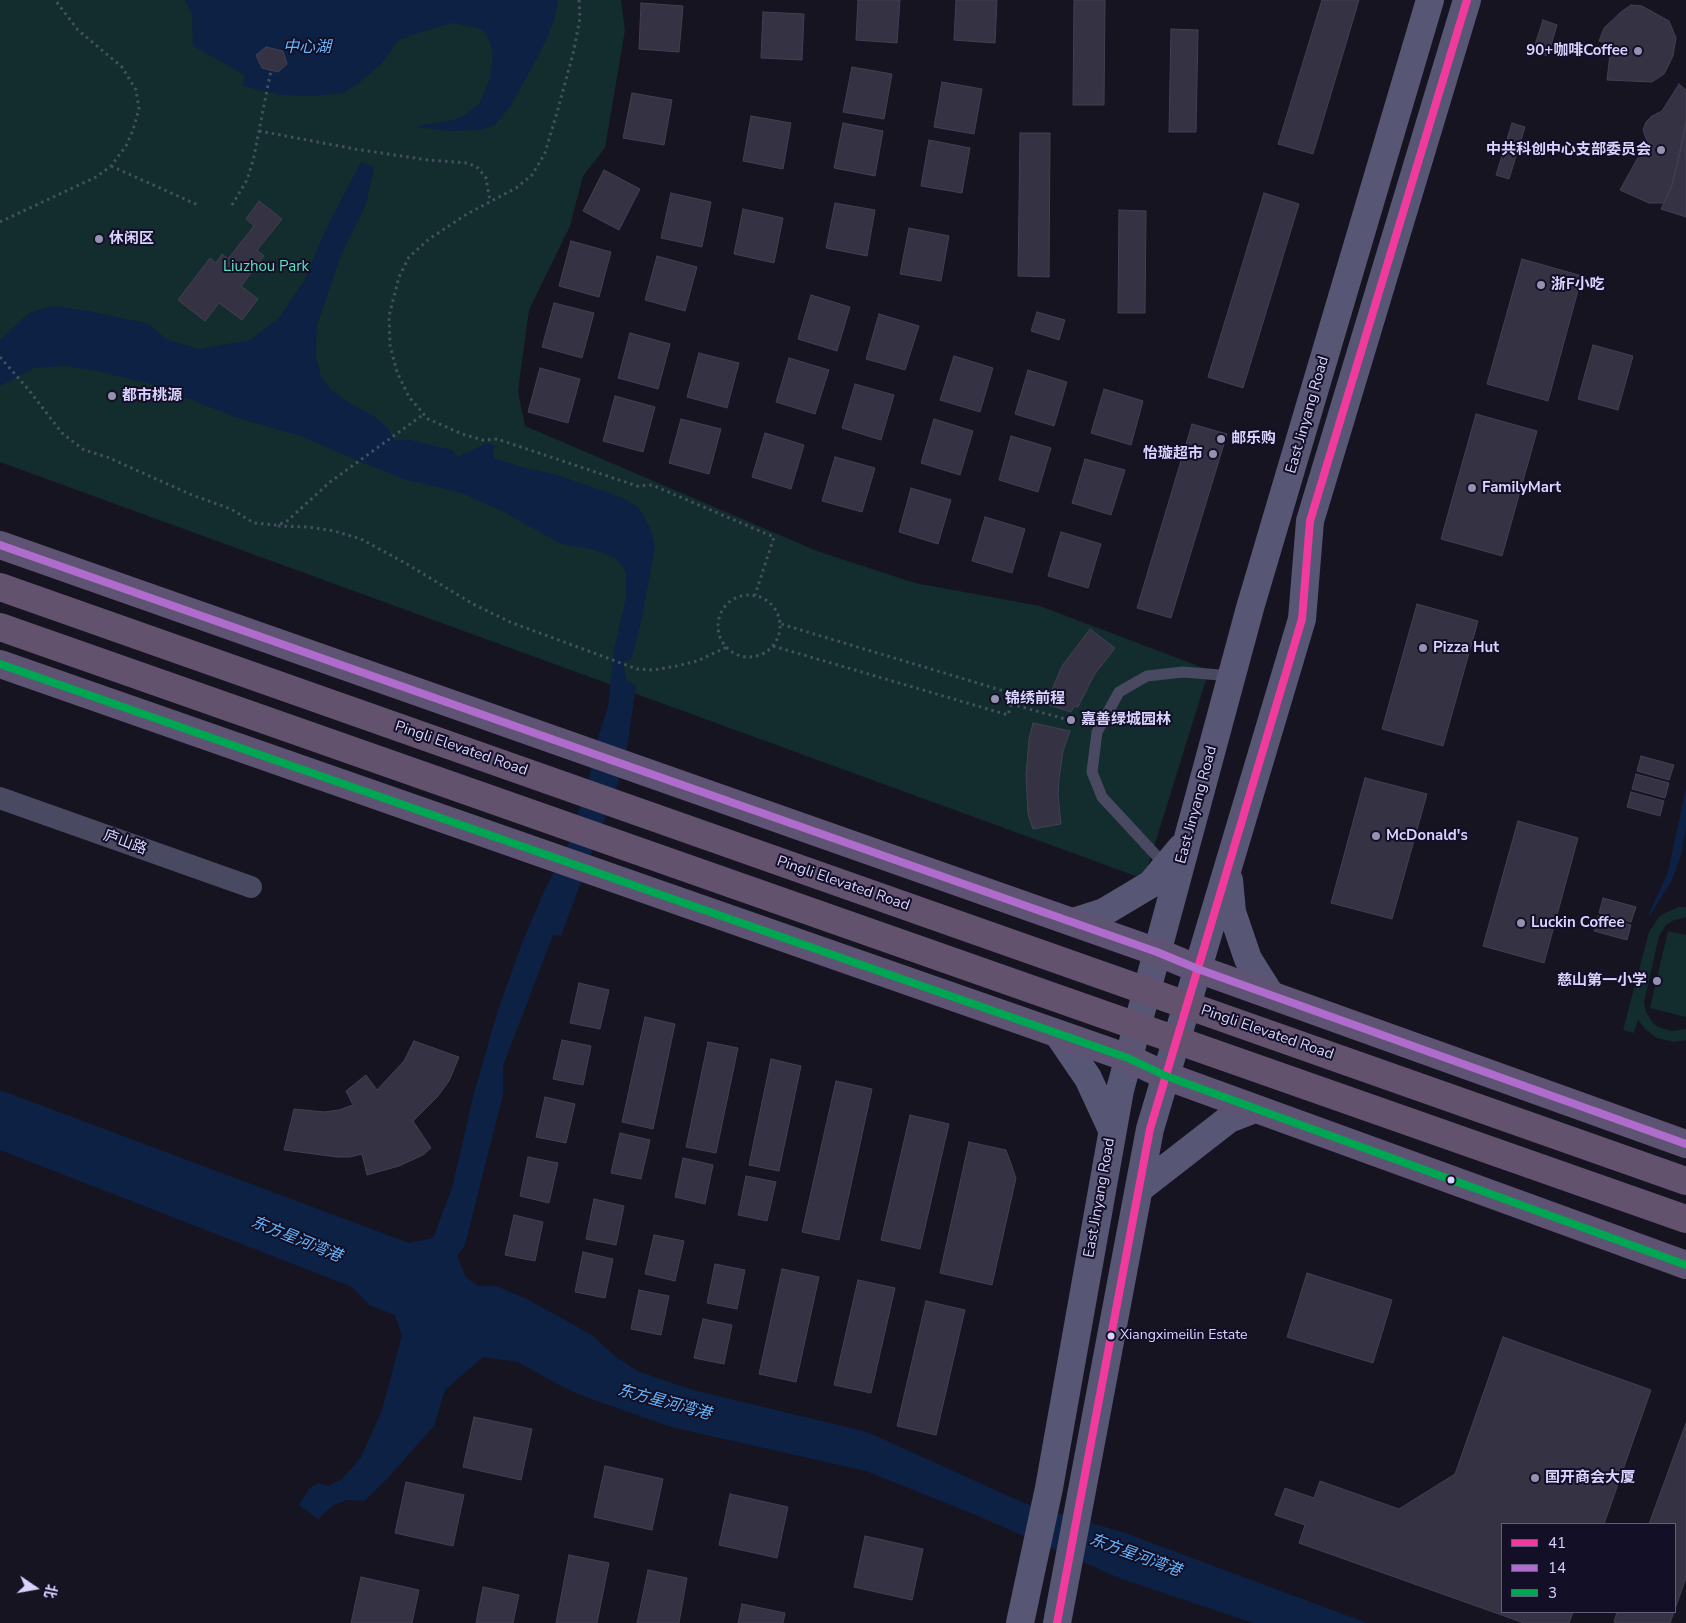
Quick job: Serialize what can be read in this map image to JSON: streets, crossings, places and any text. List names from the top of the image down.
{
  "streets": {
    "highway": ["Pingli Elevated Road"],
    "main road": ["East Jinyang Road"],
    "street": ["庐山路"]
  },
  "water": ["中心湖", "东方星河湾港"],
  "parks": ["Liuzhou Park"],
  "places": [
    "90+咖啡Coffee",
    "中共科创中心支部委员会",
    "休闲区",
    "浙F小吃",
    "都市桃源",
    "邮乐购",
    "怡璇超市",
    "FamilyMart",
    "Pizza Hut",
    "锦绣前程",
    "嘉善绿城园林",
    "McDonald's",
    "Luckin Coffee",
    "慈山第一小学",
    "Xiangximeilin Estate",
    "国开商会大厦"
  ],
  "lines": ["transit line 41", "transit line 14", "transit line 3"],
  "legend": ["41", "14", "3"],
  "north": "right"
}
